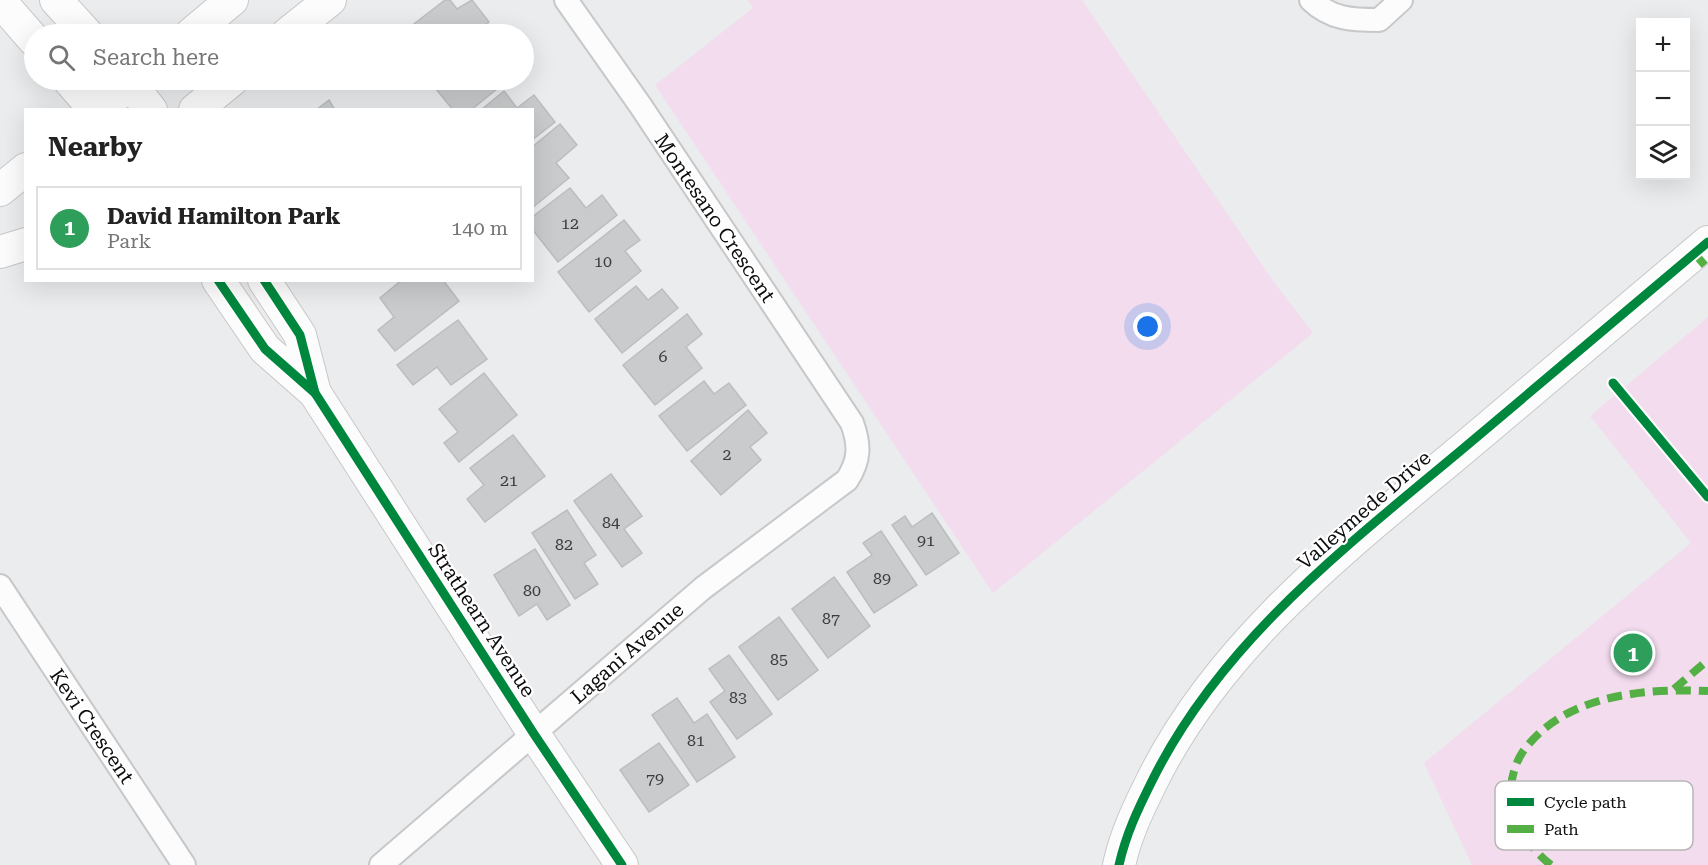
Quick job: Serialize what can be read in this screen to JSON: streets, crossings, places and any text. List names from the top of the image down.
{
  "streets": {
    "street": [
      "Montesano Crescent",
      "Valleymede Drive",
      "Strathearn Avenue",
      "Lagani Avenue",
      "Kevi Crescent"
    ]
  },
  "crossings": [
    ["Montesano Crescent", "Lagani Avenue"],
    ["Strathearn Avenue", "Lagani Avenue"]
  ],
  "house_numbers": [
    "12",
    "10",
    "6",
    "2",
    "21",
    "84",
    "91",
    "82",
    "89",
    "80",
    "87",
    "85",
    "83",
    "81",
    "79"
  ],
  "legend": ["Cycle path", "Path"],
  "page": {
    "map_buttons": ["+", "−"],
    "search": "Search here",
    "heading": "Nearby",
    "list": [
      {
        "mark": "1",
        "name": "David Hamilton Park",
        "note": "Park",
        "value": "140 m"
      }
    ],
    "pins": "1"
  }
}
